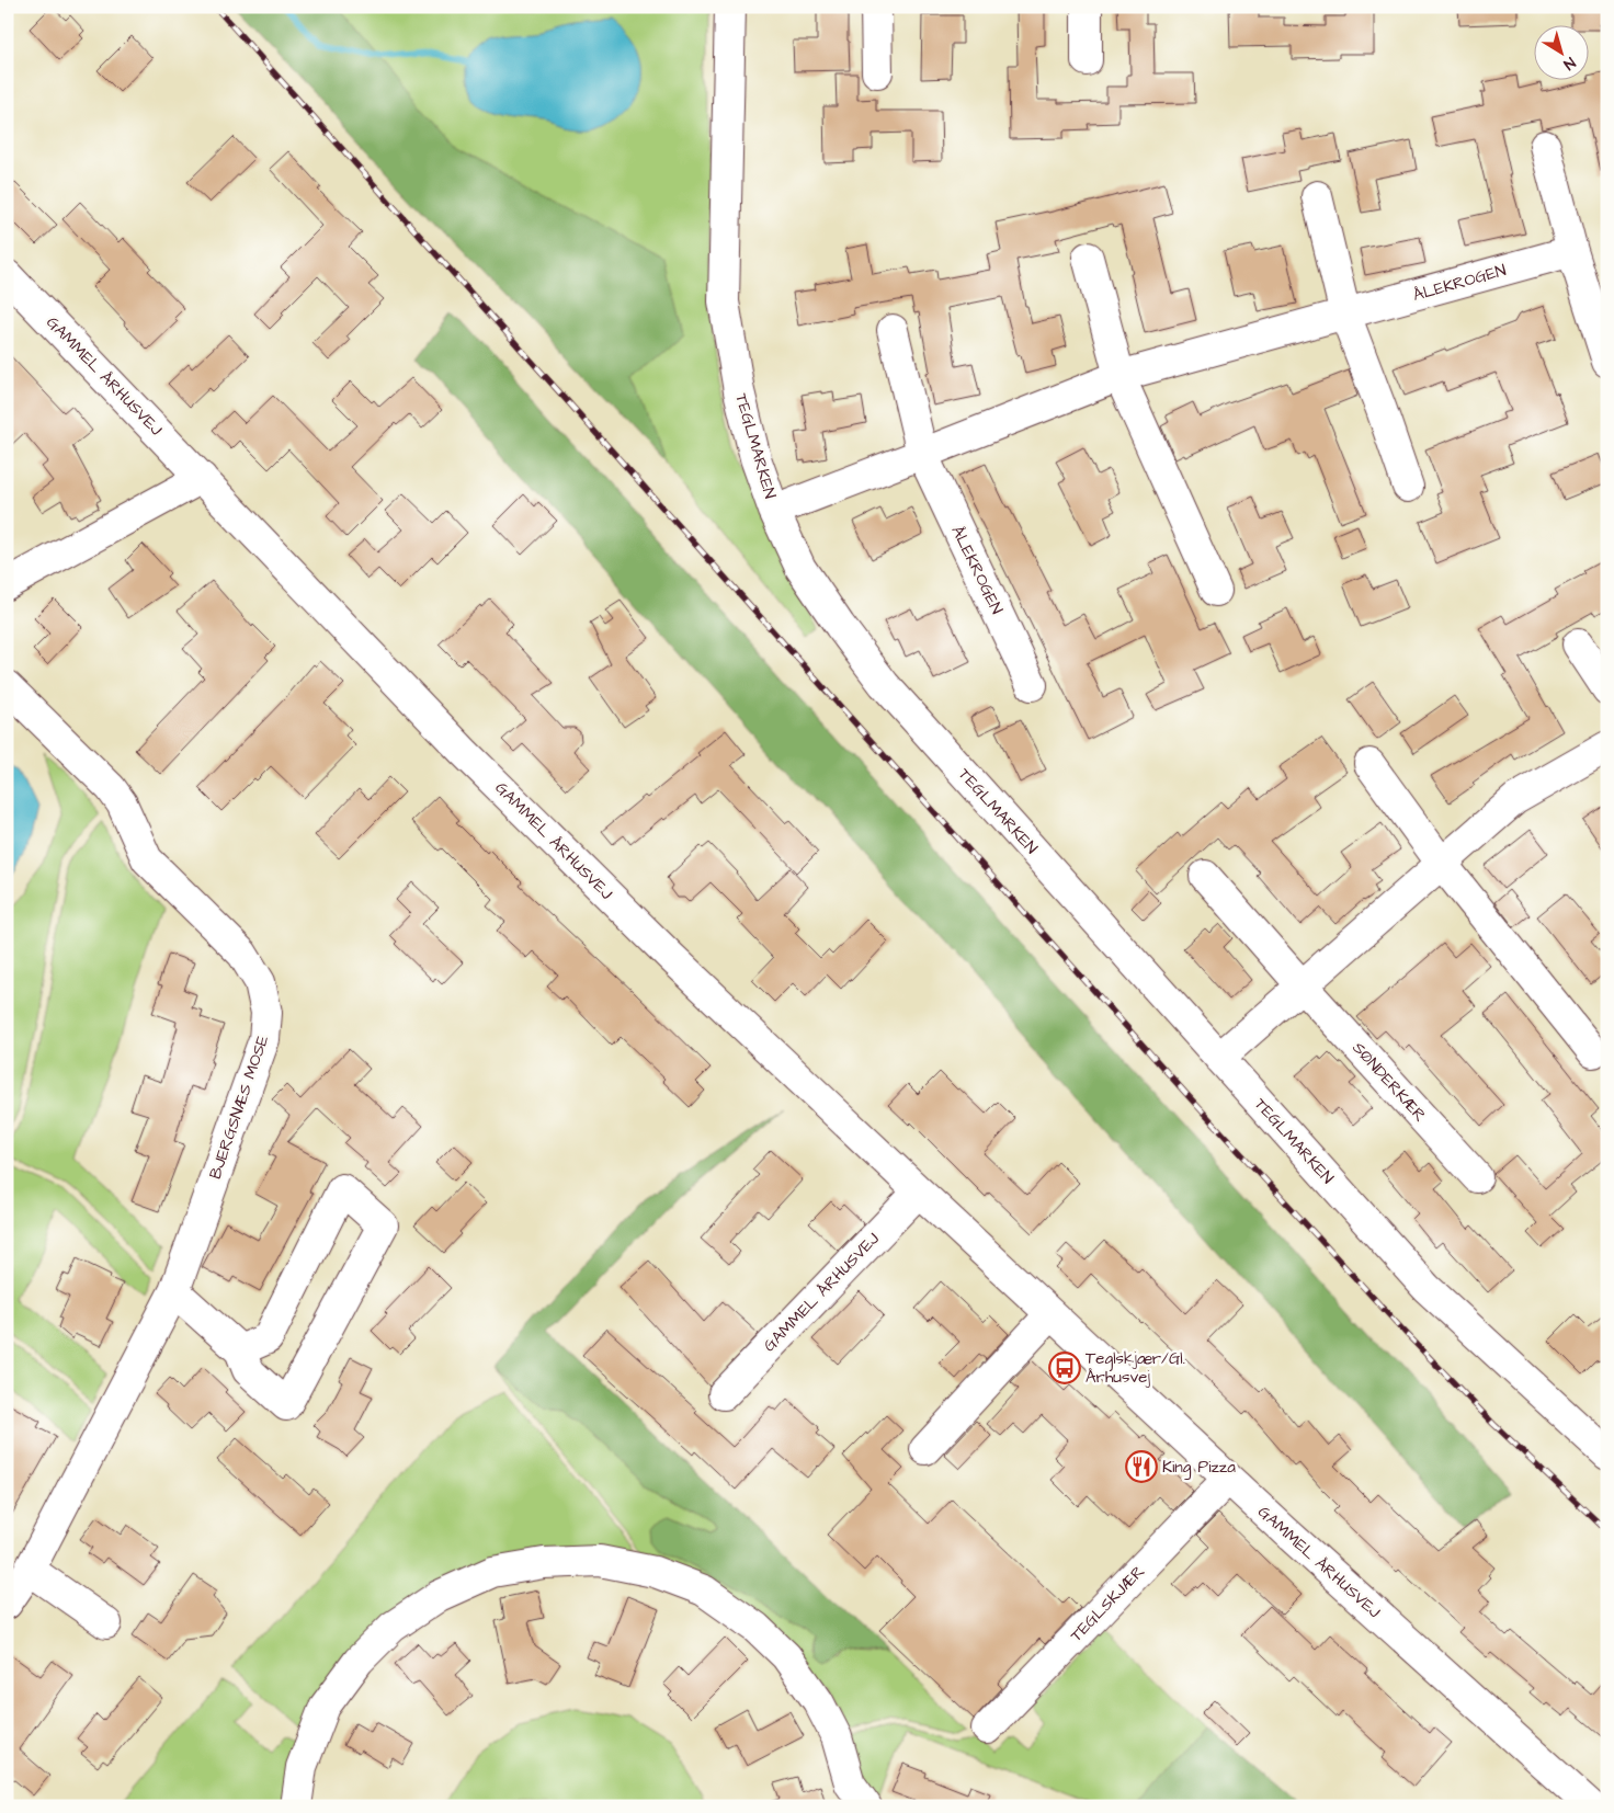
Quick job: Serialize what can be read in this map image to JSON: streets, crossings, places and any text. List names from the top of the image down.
{
  "streets": {
    "street": [
      "ÅLEKROGEN",
      "GAMMEL ÅRHUSVEJ",
      "TEGLMARKEN",
      "SØNDERKÆR",
      "BJERGSNÆS MOSE",
      "TEGLSKJÆR"
    ]
  },
  "crossings": [
    ["ÅLEKROGEN", "TEGLMARKEN"],
    ["GAMMEL ÅRHUSVEJ", "TEGLSKJÆR"]
  ],
  "places": {
    "bus stop": ["Teglskjær/Gl. Århusvej"],
    "restaurant": ["King Pizza"]
  },
  "north": "bottom right"
}
